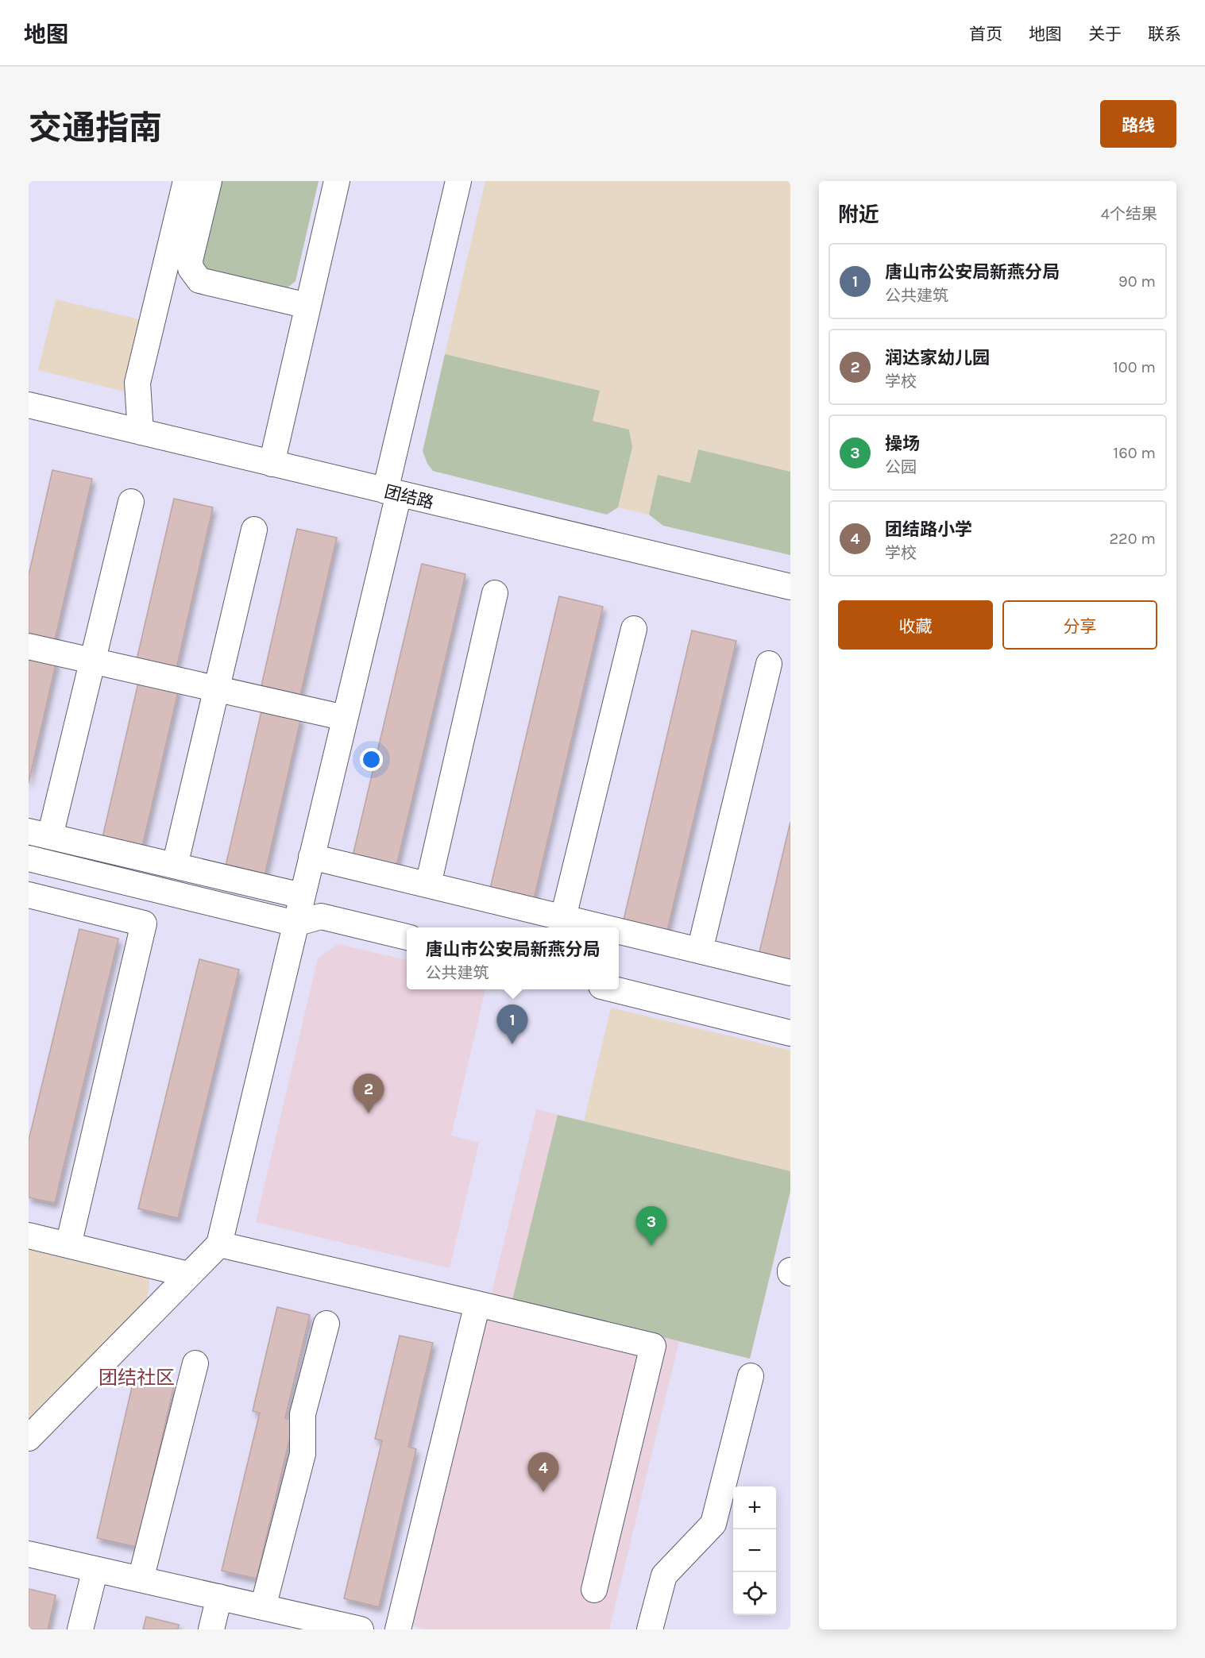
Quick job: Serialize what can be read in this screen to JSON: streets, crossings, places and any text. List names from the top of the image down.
{
  "streets": {
    "street": ["团结路"]
  },
  "districts": ["团结社区"],
  "page": {
    "header": "地图",
    "nav": [
      "首页",
      "地图",
      "关于",
      "联系"
    ],
    "title": "交通指南",
    "buttons": [
      "路线",
      ["收藏", "分享"]
    ],
    "heading": ["附近", "4个结果"],
    "list": [
      {
        "mark": "1",
        "name": "唐山市公安局新燕分局",
        "note": "公共建筑",
        "value": "90 m"
      },
      {
        "mark": "2",
        "name": "润达家幼儿园",
        "note": "学校",
        "value": "100 m"
      },
      {
        "mark": "3",
        "name": "操场",
        "note": "公园",
        "value": "160 m"
      },
      {
        "mark": "4",
        "name": "团结路小学",
        "note": "学校",
        "value": "220 m"
      }
    ],
    "popup": ["唐山市公安局新燕分局", "公共建筑"],
    "pins": [
      "1",
      "2",
      "3",
      "4"
    ],
    "map_buttons": ["+", "−"]
  }
}
